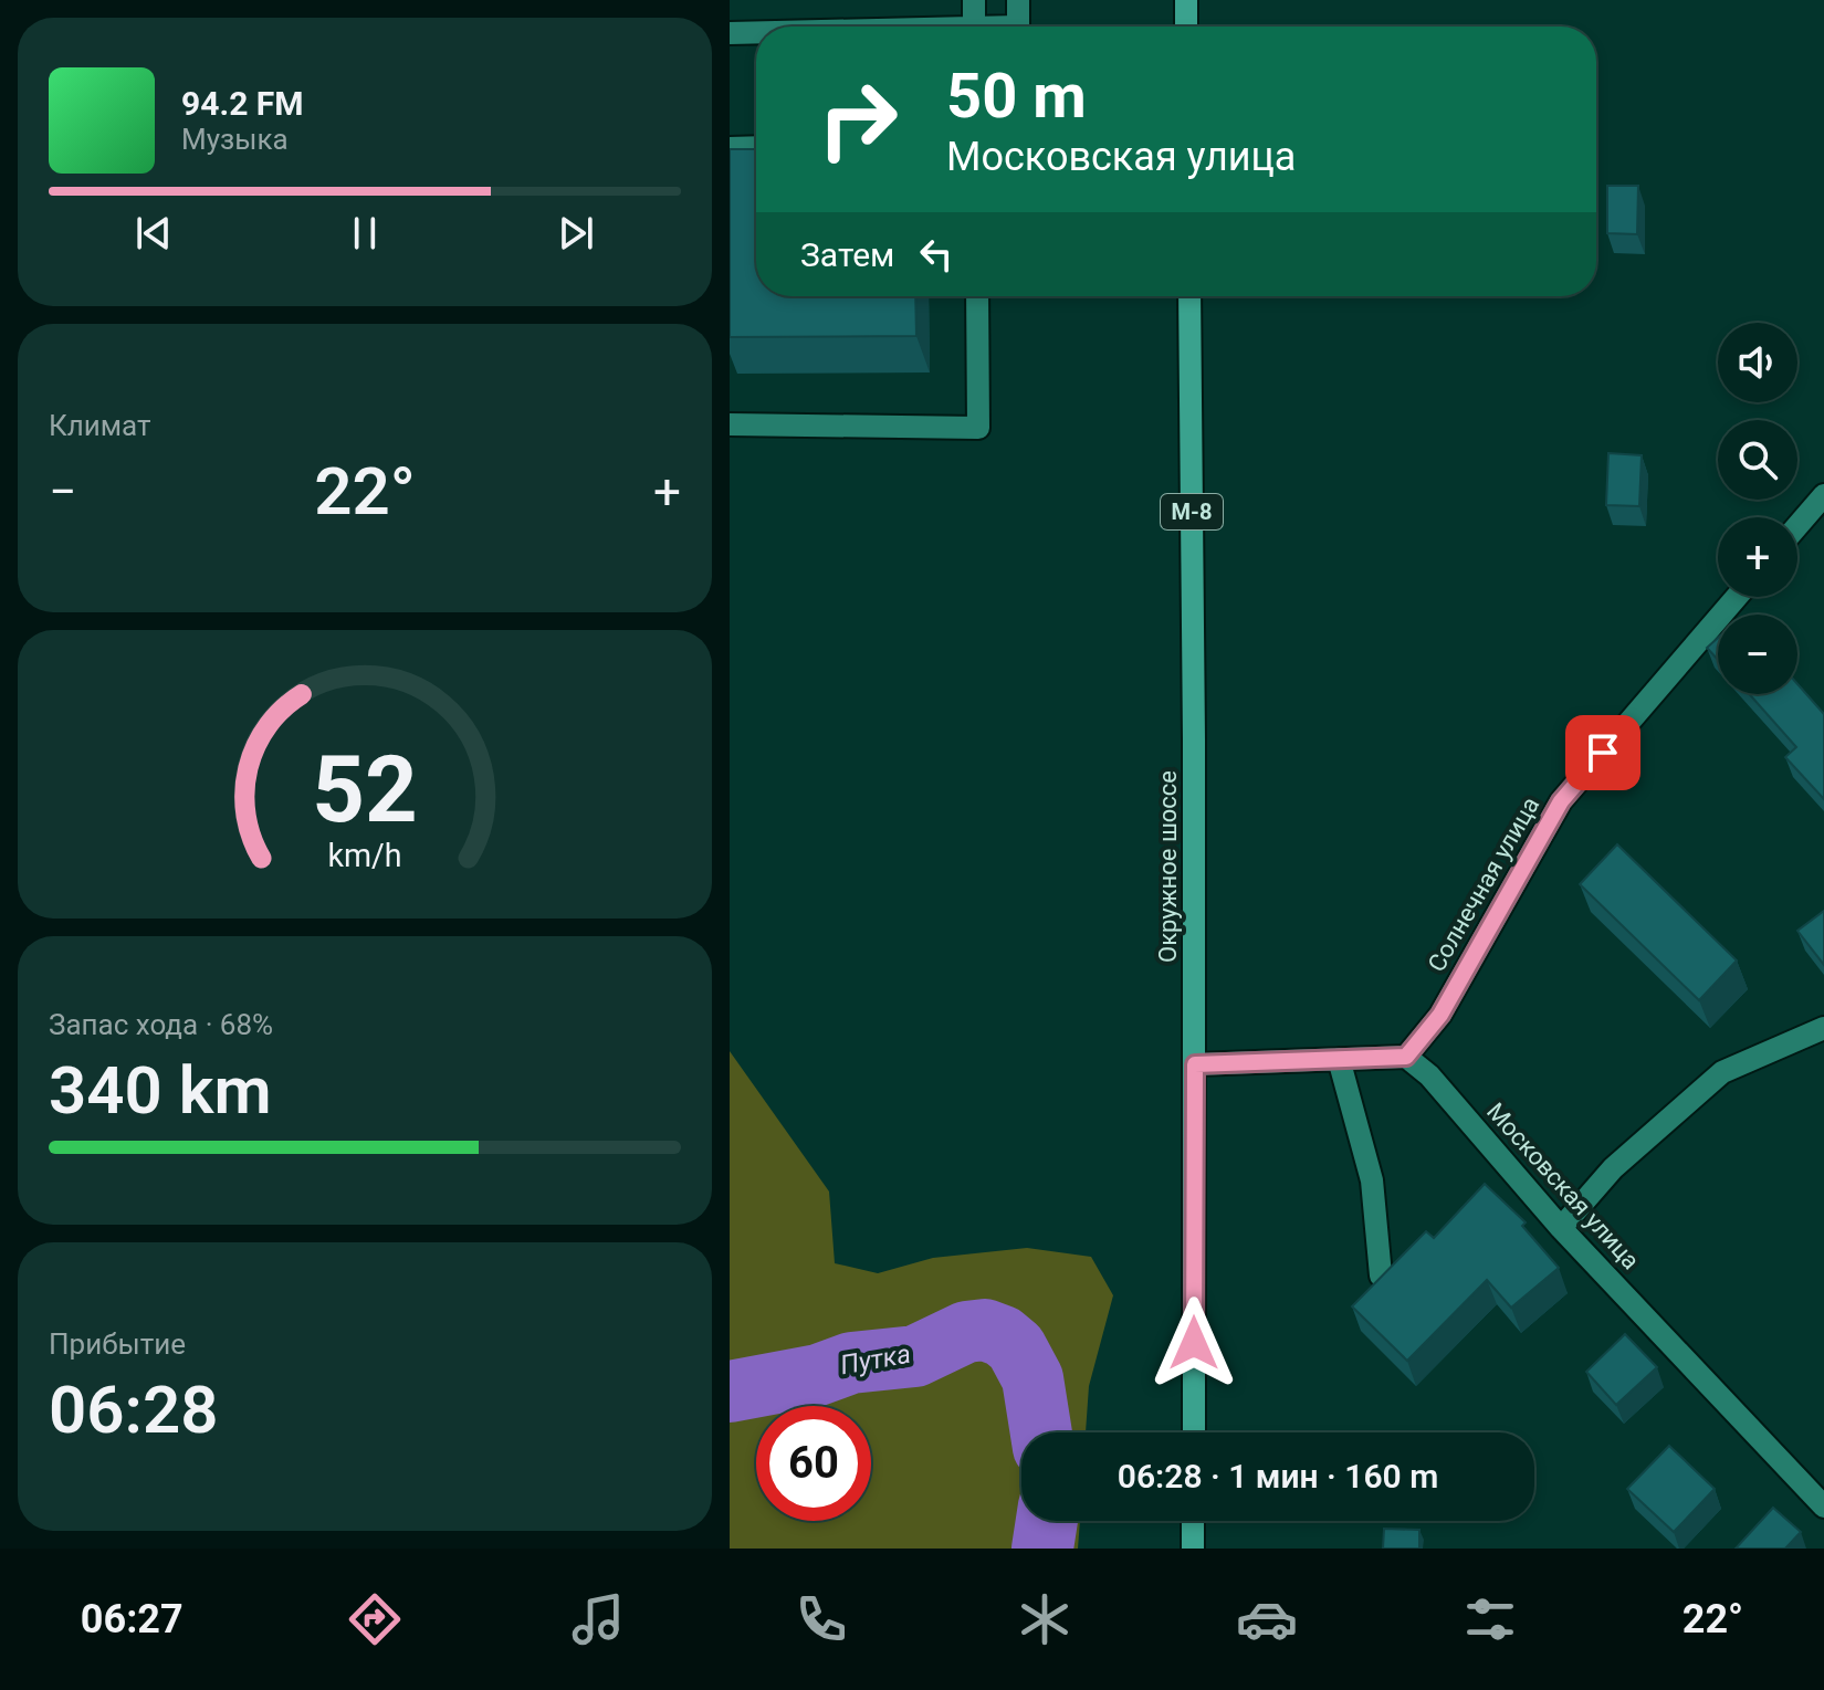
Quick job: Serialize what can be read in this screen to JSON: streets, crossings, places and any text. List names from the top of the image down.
{
  "streets": {
    "main road": ["М-8", "Окружное шоссе"],
    "street": ["Солнечная улица", "Московская улица"]
  },
  "crossings": [
    ["Солнечная улица", "Московская улица"]
  ],
  "water": ["Путка"],
  "page": {
    "turn": ["50 m", "Московская улица"],
    "song": ["94.2 FM", "Музыка"],
    "then": "Затем",
    "map_buttons": ["+", "−"],
    "tile": [
      "Климат",
      ["Запас хода · 68%", "340 km"],
      ["Прибытие", "06:28"]
    ],
    "heat": ["−", "22°", "+"],
    "limit": "60",
    "trip": "06:28 · 1 мин · 160 m",
    "tabs": ["06:27", "22°"],
    "gauge": ["52", "km/h"]
  }
}
